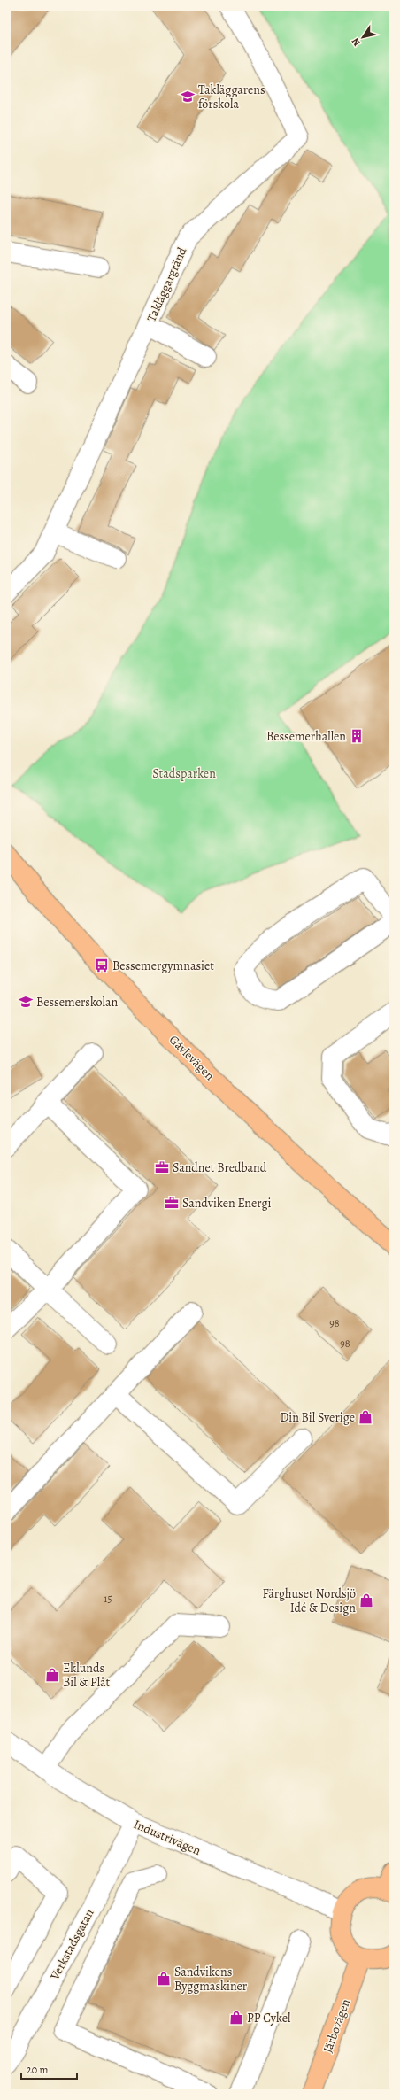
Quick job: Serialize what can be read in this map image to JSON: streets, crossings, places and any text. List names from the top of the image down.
{
  "streets": {
    "main road": ["Gävlevägen", "Järbovägen"],
    "street": ["Takläggargränd", "Industrivägen", "Verkstadsgatan"]
  },
  "crossings": [
    ["Industrivägen", "Verkstadsgatan"]
  ],
  "parks": ["Stadsparken"],
  "places": {
    "school or university": ["Takläggarens förskola", "Bessemerskolan"],
    "building": ["Bessemerhallen"],
    "bus stop": ["Bessemergymnasiet"],
    "office": ["Sandnet Bredband", "Sandviken Energi"],
    "shop": [
      "Din Bil Sverige",
      "Färghuset Nordsjö Idé & Design",
      "Eklunds Bil & Plåt",
      "Sandvikens Byggmaskiner",
      "PP Cykel"
    ]
  },
  "house_numbers": ["98", "98", "15"],
  "scale_bar": "20 m",
  "north": "bottom left"
}
